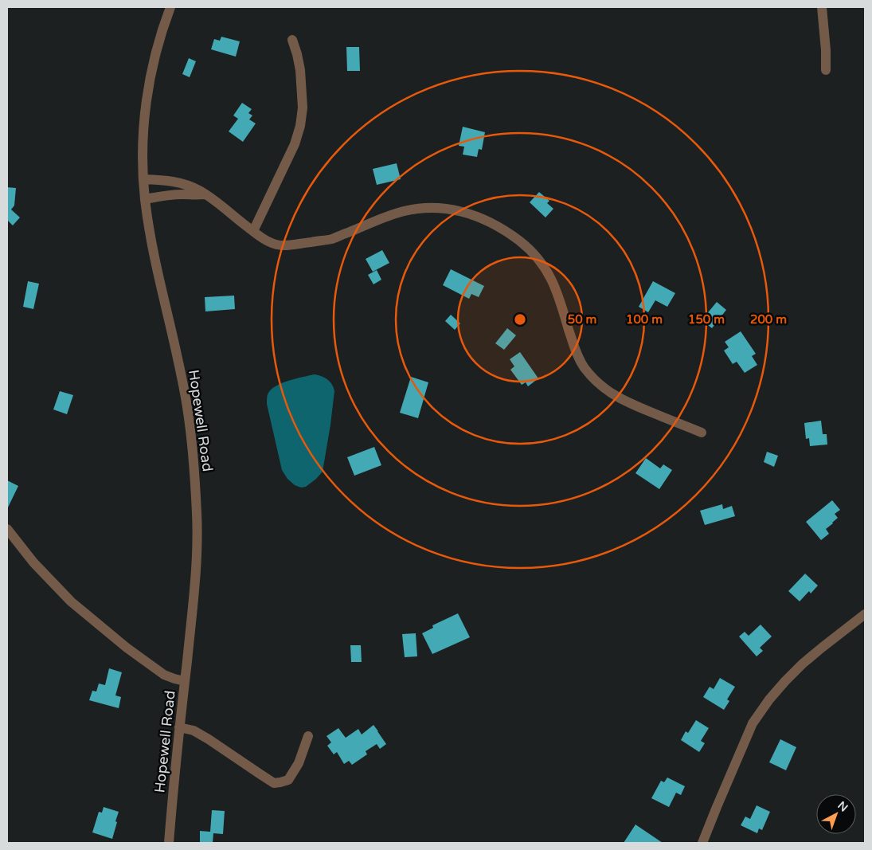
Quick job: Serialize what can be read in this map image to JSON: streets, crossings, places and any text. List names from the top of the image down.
{
  "streets": {
    "street": ["Hopewell Road"]
  },
  "north": "top right",
  "rings": [
    "50 m",
    "100 m",
    "150 m",
    "200 m"
  ]
}
